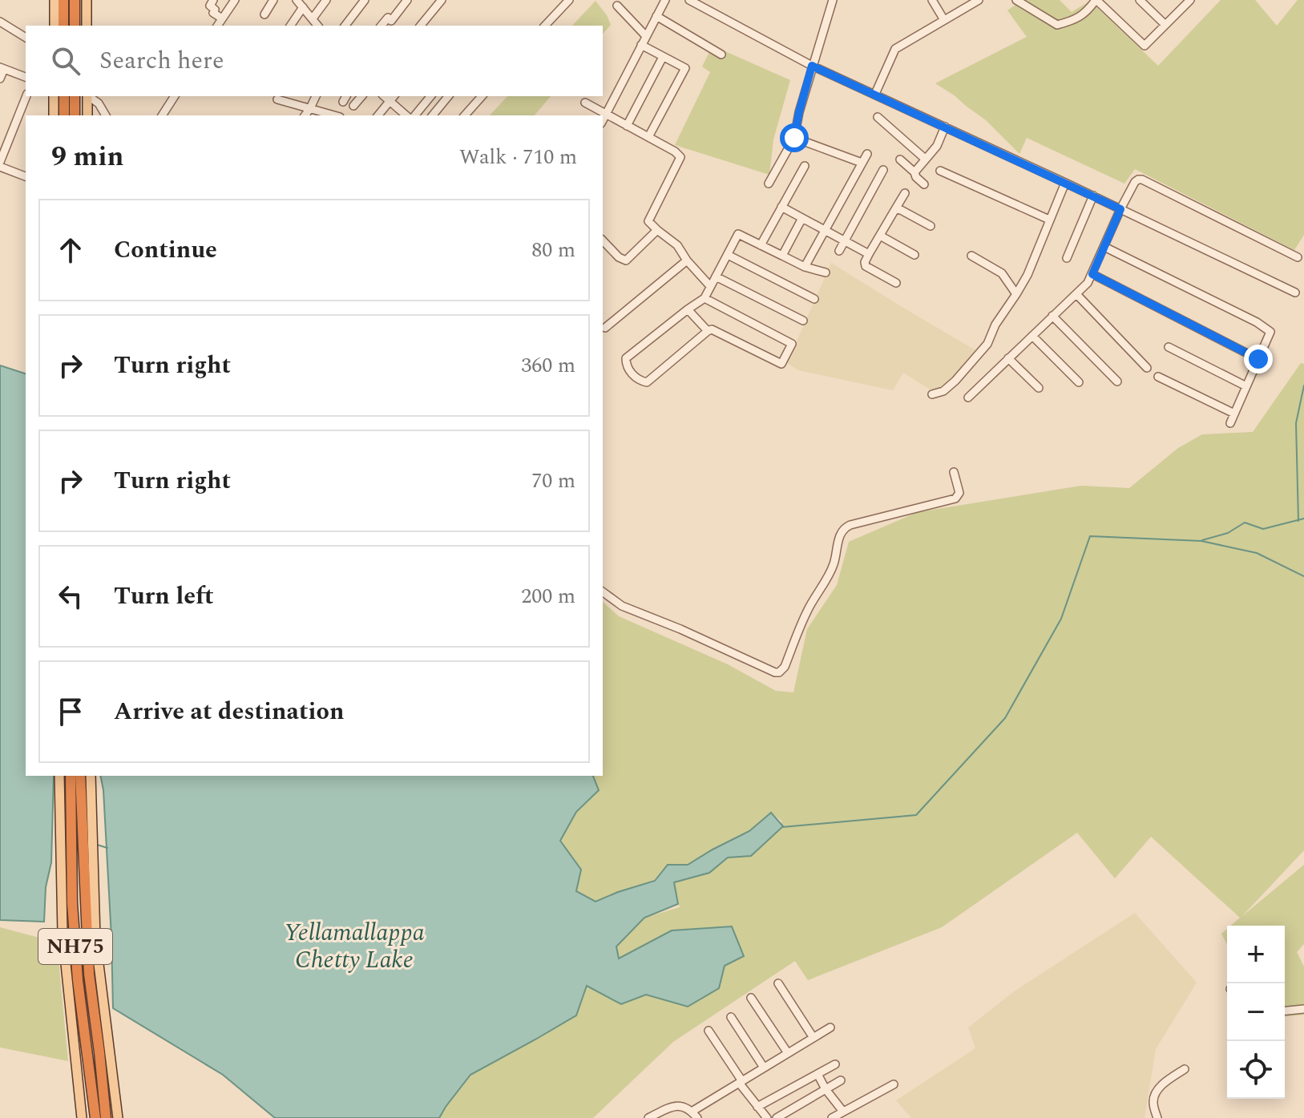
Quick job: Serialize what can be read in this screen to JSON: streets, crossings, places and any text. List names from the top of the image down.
{
  "streets": {
    "highway": ["NH75"]
  },
  "water": ["Yellamallappa Chetty Lake"],
  "page": {
    "search": "Search here",
    "heading": ["9 min", "Walk · 710 m"],
    "list": [
      ["Continue", "80 m"],
      ["Turn right", "360 m"],
      ["Turn right", "70 m"],
      ["Turn left", "200 m"],
      "Arrive at destination"
    ],
    "map_buttons": ["+", "−"]
  }
}
